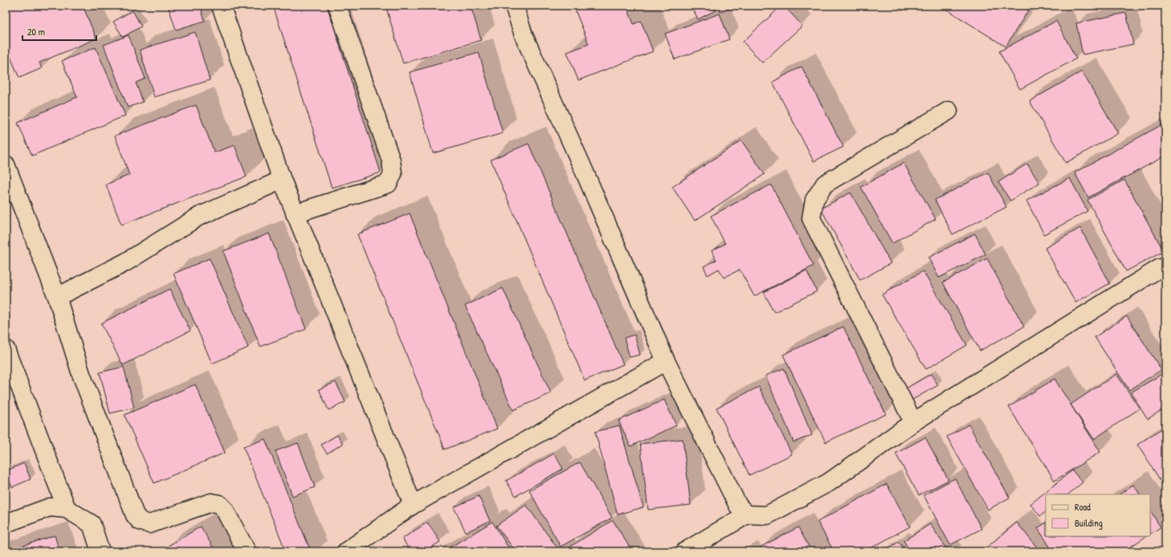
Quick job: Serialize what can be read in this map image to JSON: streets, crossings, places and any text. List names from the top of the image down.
{
  "legend": ["Road", "Building"],
  "scale_bar": "20 m"
}
